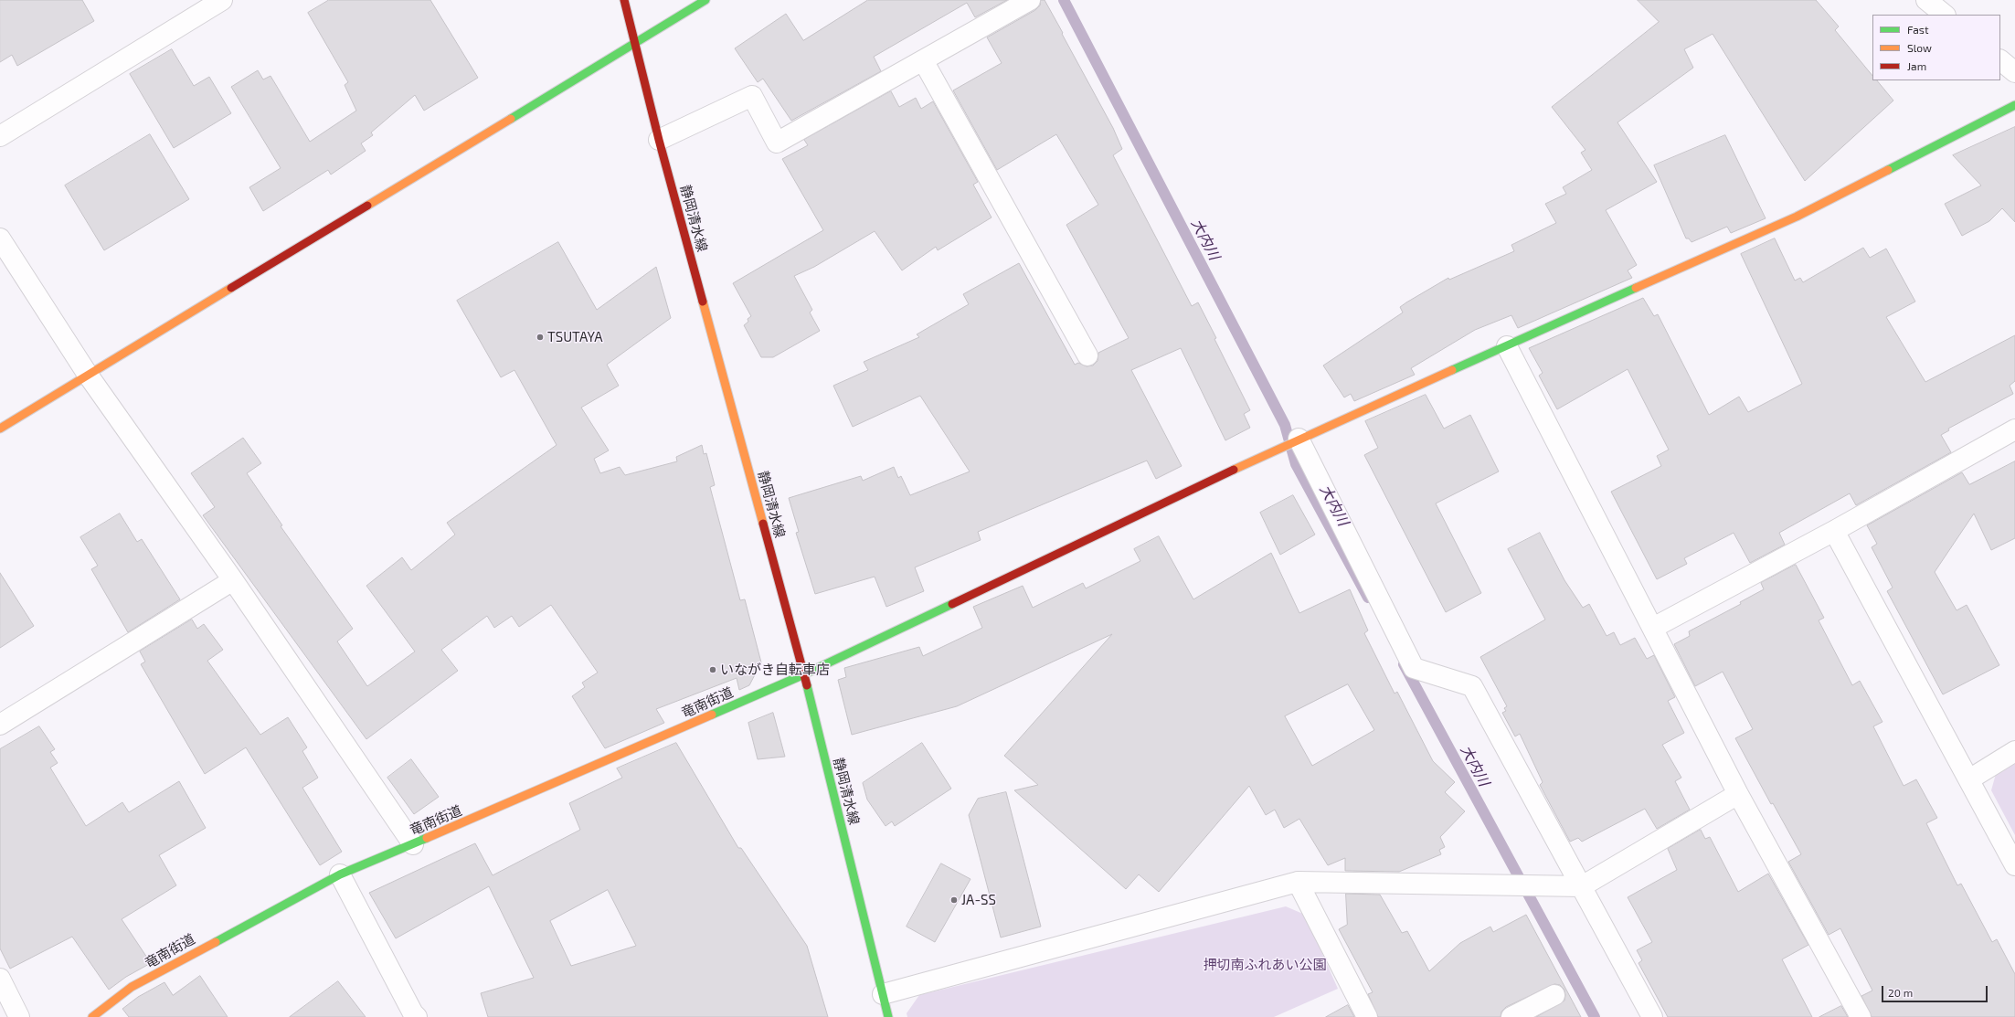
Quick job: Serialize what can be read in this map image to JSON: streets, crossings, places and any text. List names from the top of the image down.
{
  "streets": {
    "street": ["静岡清水線", "竜南街道"]
  },
  "crossings": [
    ["静岡清水線", "竜南街道"]
  ],
  "water": ["大内川"],
  "parks": ["押切南ふれあい公園"],
  "places": ["TSUTAYA", "いながき自転車店", "JA-SS"],
  "legend": ["Fast", "Slow", "Jam"],
  "scale_bar": "20 m"
}
